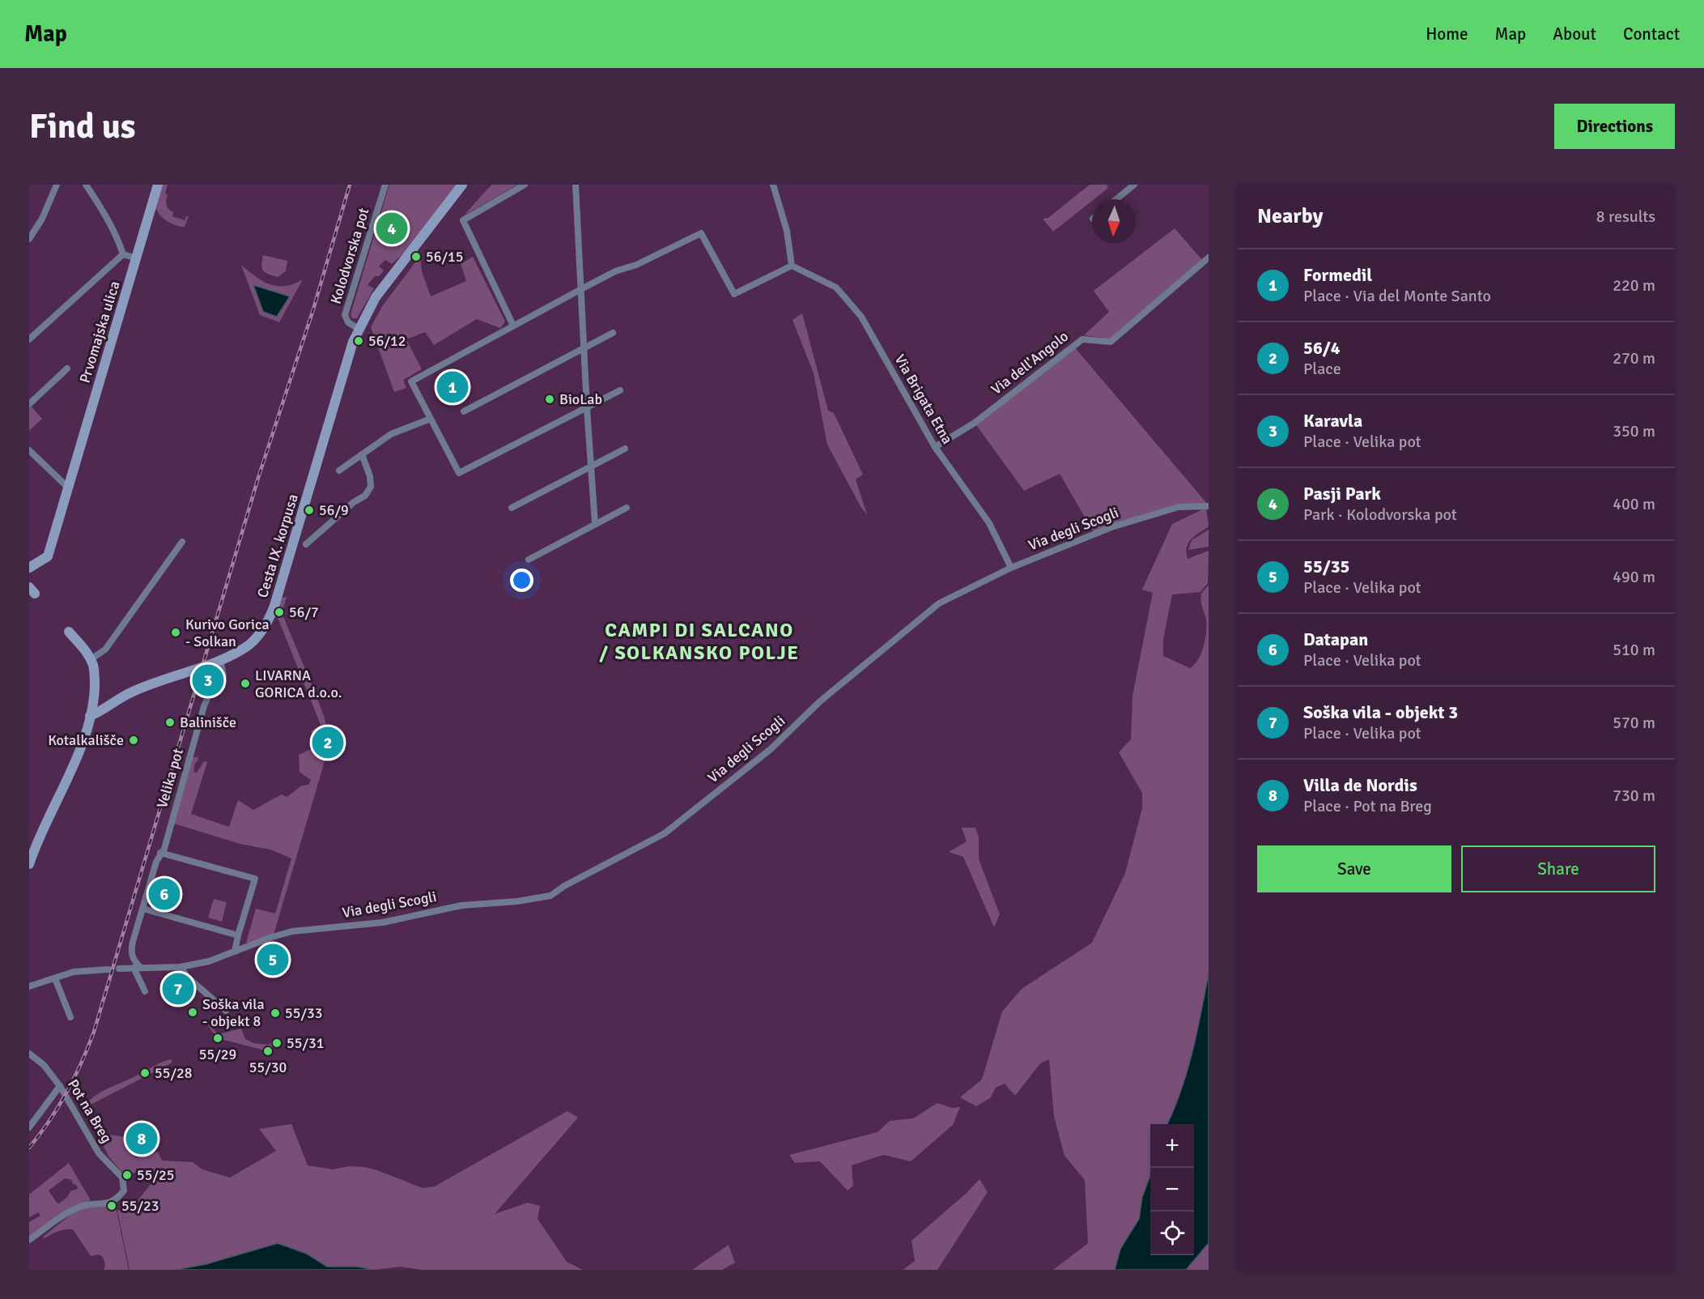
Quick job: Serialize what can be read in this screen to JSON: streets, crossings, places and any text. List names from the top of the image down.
{
  "streets": {
    "main road": ["Prvomajska ulica", "Cesta IX. korpusa"],
    "street": [
      "Kolodvorska pot",
      "Via dell'Angolo",
      "Via Brigata Etna",
      "Via degli Scogli",
      "Velika pot",
      "Pot na Breg"
    ]
  },
  "crossings": [
    ["Kolodvorska pot", "Cesta IX. korpusa"],
    ["Via dell'Angolo", "Via Brigata Etna"],
    ["Via Brigata Etna", "Via degli Scogli"],
    ["Cesta IX. korpusa", "Velika pot"]
  ],
  "districts": ["CAMPI DI SALCANO / SOLKANSKO POLJE"],
  "places": [
    "56/15",
    "56/12",
    "BioLab",
    "56/9",
    "56/7",
    "Kurivo Gorica - Solkan",
    "LIVARNA GORICA d.o.o.",
    "Balinišče",
    "Kotalkališče",
    "Soška vila - objekt 8",
    "55/33",
    "55/29",
    "55/31",
    "55/30",
    "55/28",
    "55/25",
    "55/23"
  ],
  "north": "bottom",
  "page": {
    "header": "Map",
    "nav": [
      "Home",
      "Map",
      "About",
      "Contact"
    ],
    "buttons": [
      "Directions",
      ["Save", "Share"]
    ],
    "title": "Find us",
    "heading": ["Nearby", "8 results"],
    "pins": [
      "4",
      "1",
      "3",
      "2",
      "6",
      "5",
      "7",
      "8"
    ],
    "list": [
      {
        "mark": "1",
        "name": "Formedil",
        "note": "Place · Via del Monte Santo",
        "value": "220 m"
      },
      {
        "mark": "2",
        "name": "56/4",
        "note": "Place",
        "value": "270 m"
      },
      {
        "mark": "3",
        "name": "Karavla",
        "note": "Place · Velika pot",
        "value": "350 m"
      },
      {
        "mark": "4",
        "name": "Pasji Park",
        "note": "Park · Kolodvorska pot",
        "value": "400 m"
      },
      {
        "mark": "5",
        "name": "55/35",
        "note": "Place · Velika pot",
        "value": "490 m"
      },
      {
        "mark": "6",
        "name": "Datapan",
        "note": "Place · Velika pot",
        "value": "510 m"
      },
      {
        "mark": "7",
        "name": "Soška vila - objekt 3",
        "note": "Place · Velika pot",
        "value": "570 m"
      },
      {
        "mark": "8",
        "name": "Villa de Nordis",
        "note": "Place · Pot na Breg",
        "value": "730 m"
      }
    ],
    "map_buttons": ["+", "−"]
  }
}
